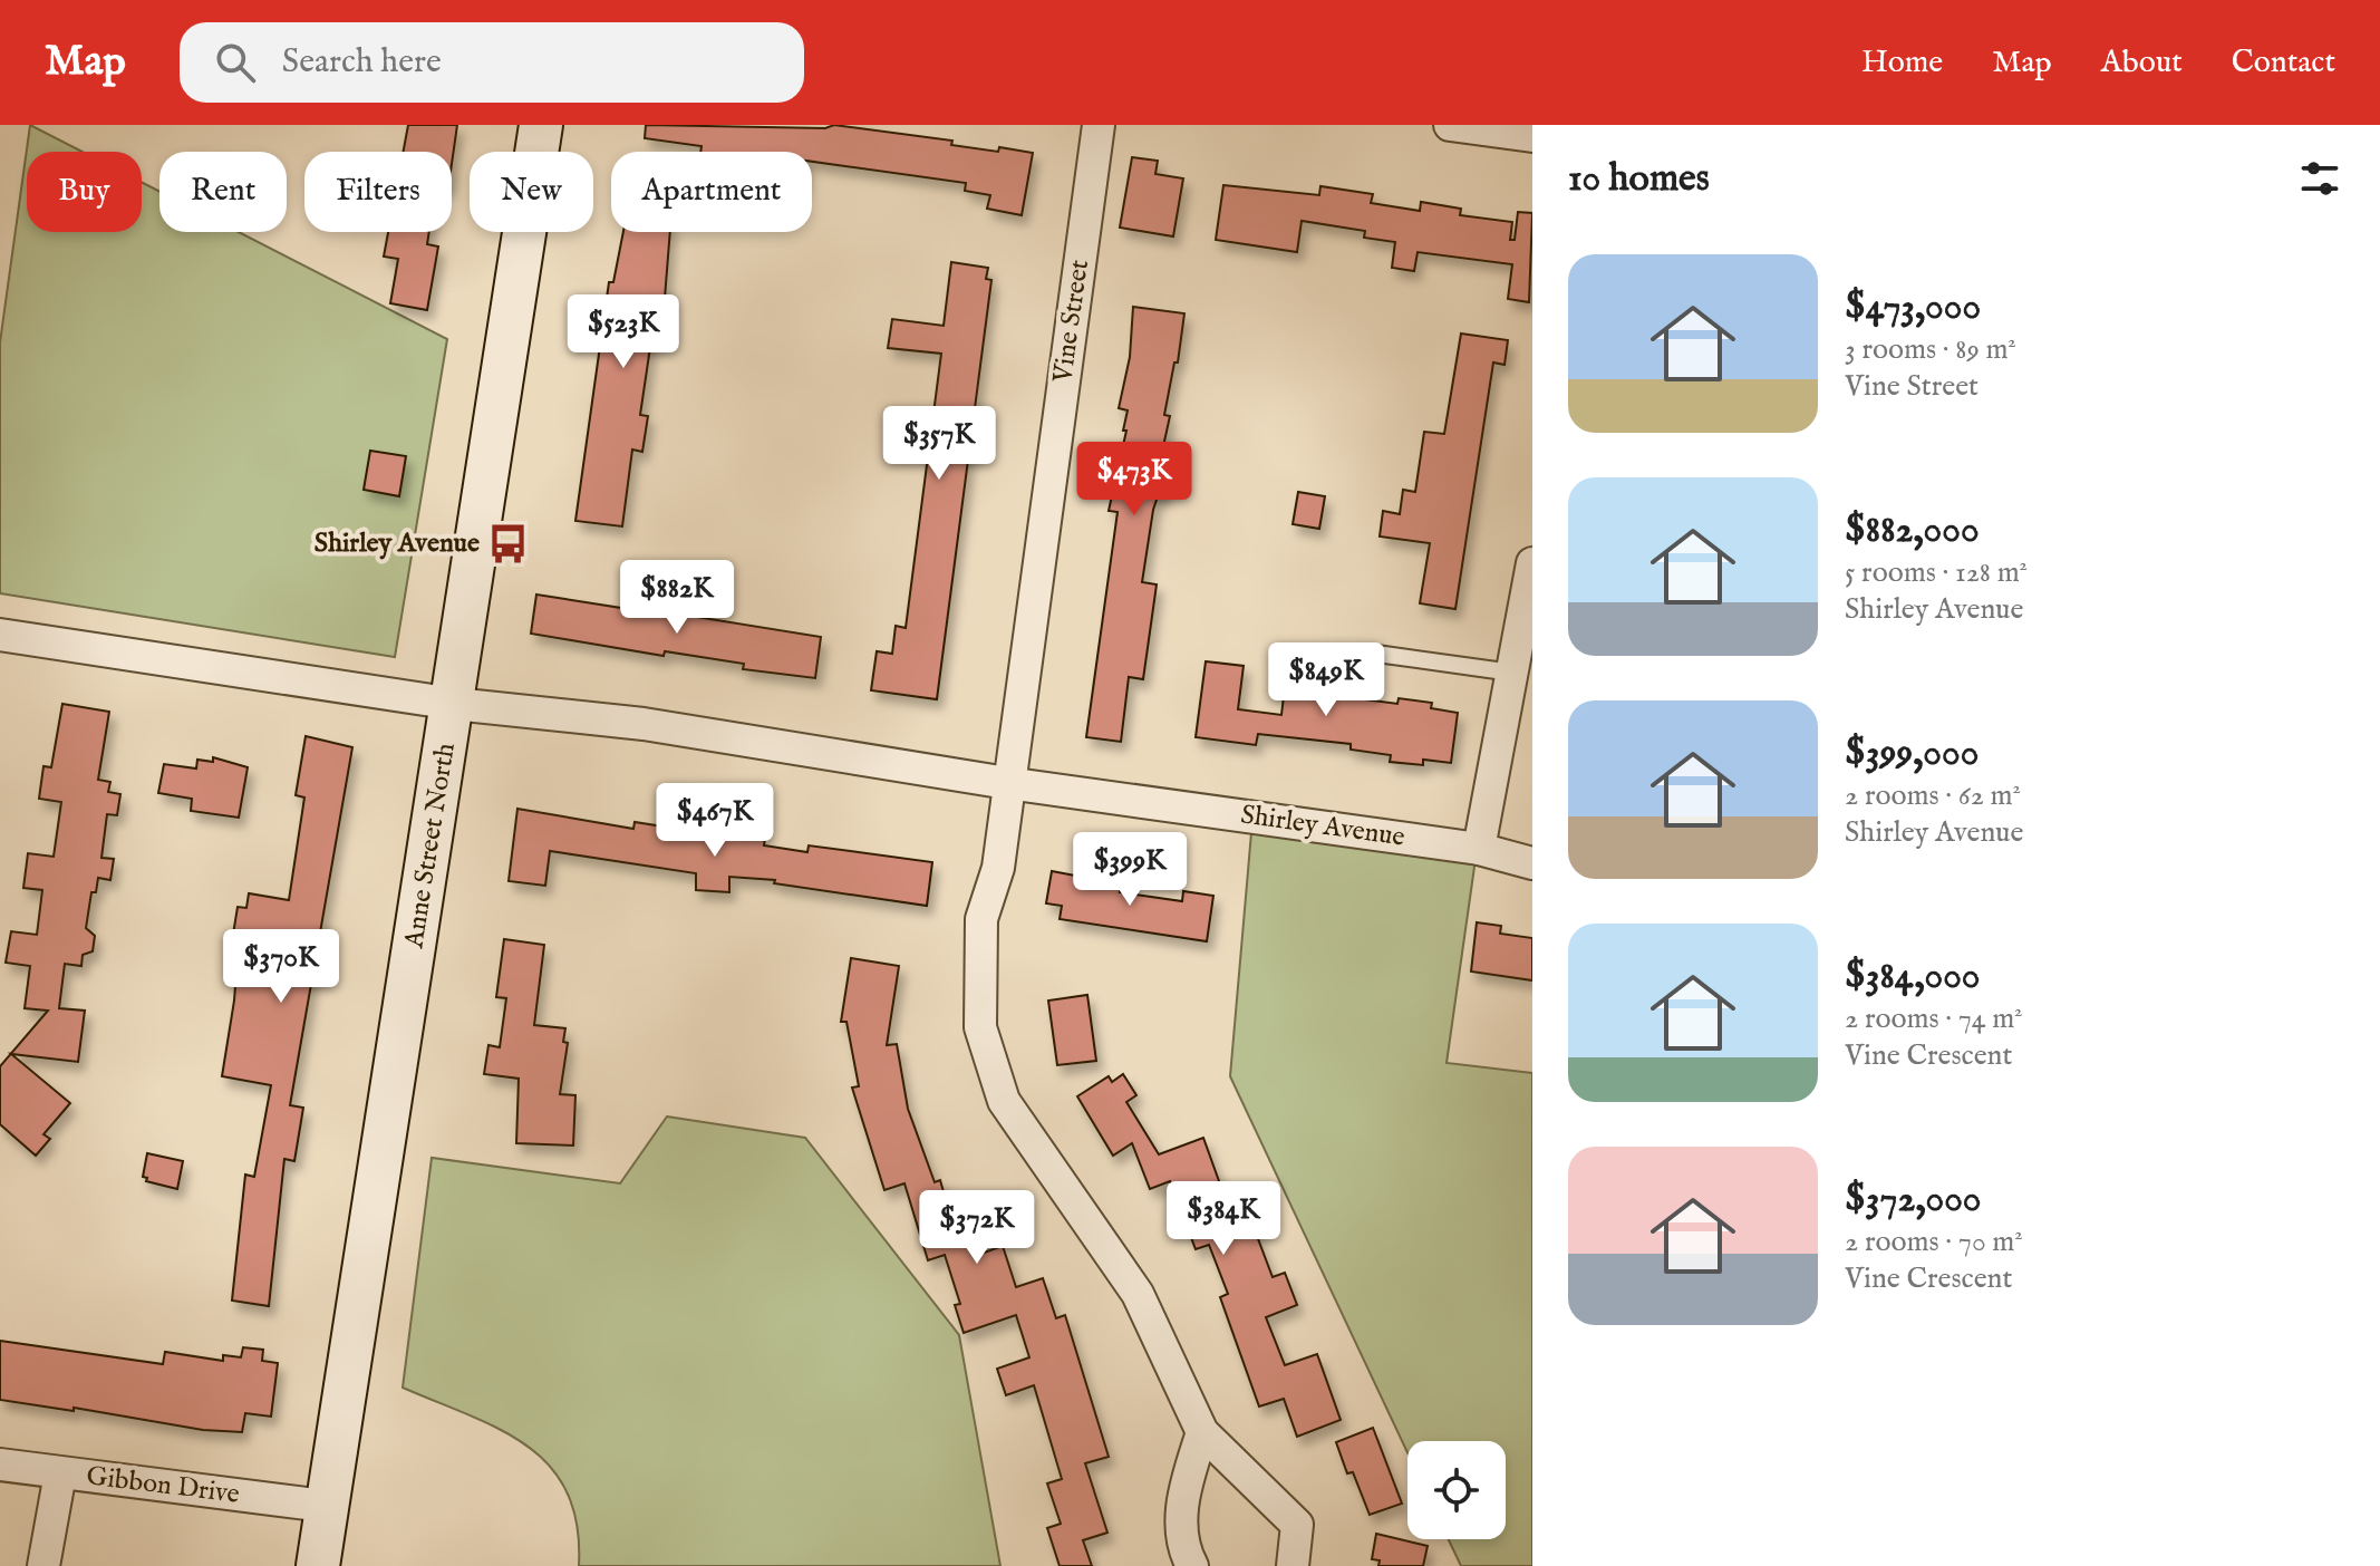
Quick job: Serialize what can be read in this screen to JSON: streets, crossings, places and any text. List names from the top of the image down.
{
  "streets": {
    "street": [
      "Vine Street",
      "Shirley Avenue",
      "Anne Street North",
      "Gibbon Drive"
    ]
  },
  "crossings": [
    ["Vine Street", "Shirley Avenue"],
    ["Shirley Avenue", "Anne Street North"],
    ["Anne Street North", "Gibbon Drive"]
  ],
  "places": {
    "bus stop": ["Shirley Avenue"]
  },
  "page": {
    "header": "Map",
    "search": "Search here",
    "nav": [
      "Home",
      "Map",
      "About",
      "Contact"
    ],
    "heading": "10 homes",
    "chip": [
      "Buy",
      "Rent",
      "Filters",
      "New",
      "Apartment"
    ],
    "list": [
      {
        "name": "$473,000",
        "note": "3 rooms · 89 m² · Vine Street"
      },
      {
        "name": "$882,000",
        "note": "5 rooms · 128 m² · Shirley Avenue"
      },
      {
        "name": "$399,000",
        "note": "2 rooms · 62 m² · Shirley Avenue"
      },
      {
        "name": "$384,000",
        "note": "2 rooms · 74 m² · Vine Crescent"
      },
      {
        "name": "$372,000",
        "note": "2 rooms · 70 m² · Vine Crescent"
      }
    ],
    "price": [
      "$523K",
      "$357K",
      "$473K",
      "$882K",
      "$849K",
      "$467K",
      "$399K",
      "$370K",
      "$384K",
      "$372K"
    ]
  }
}
